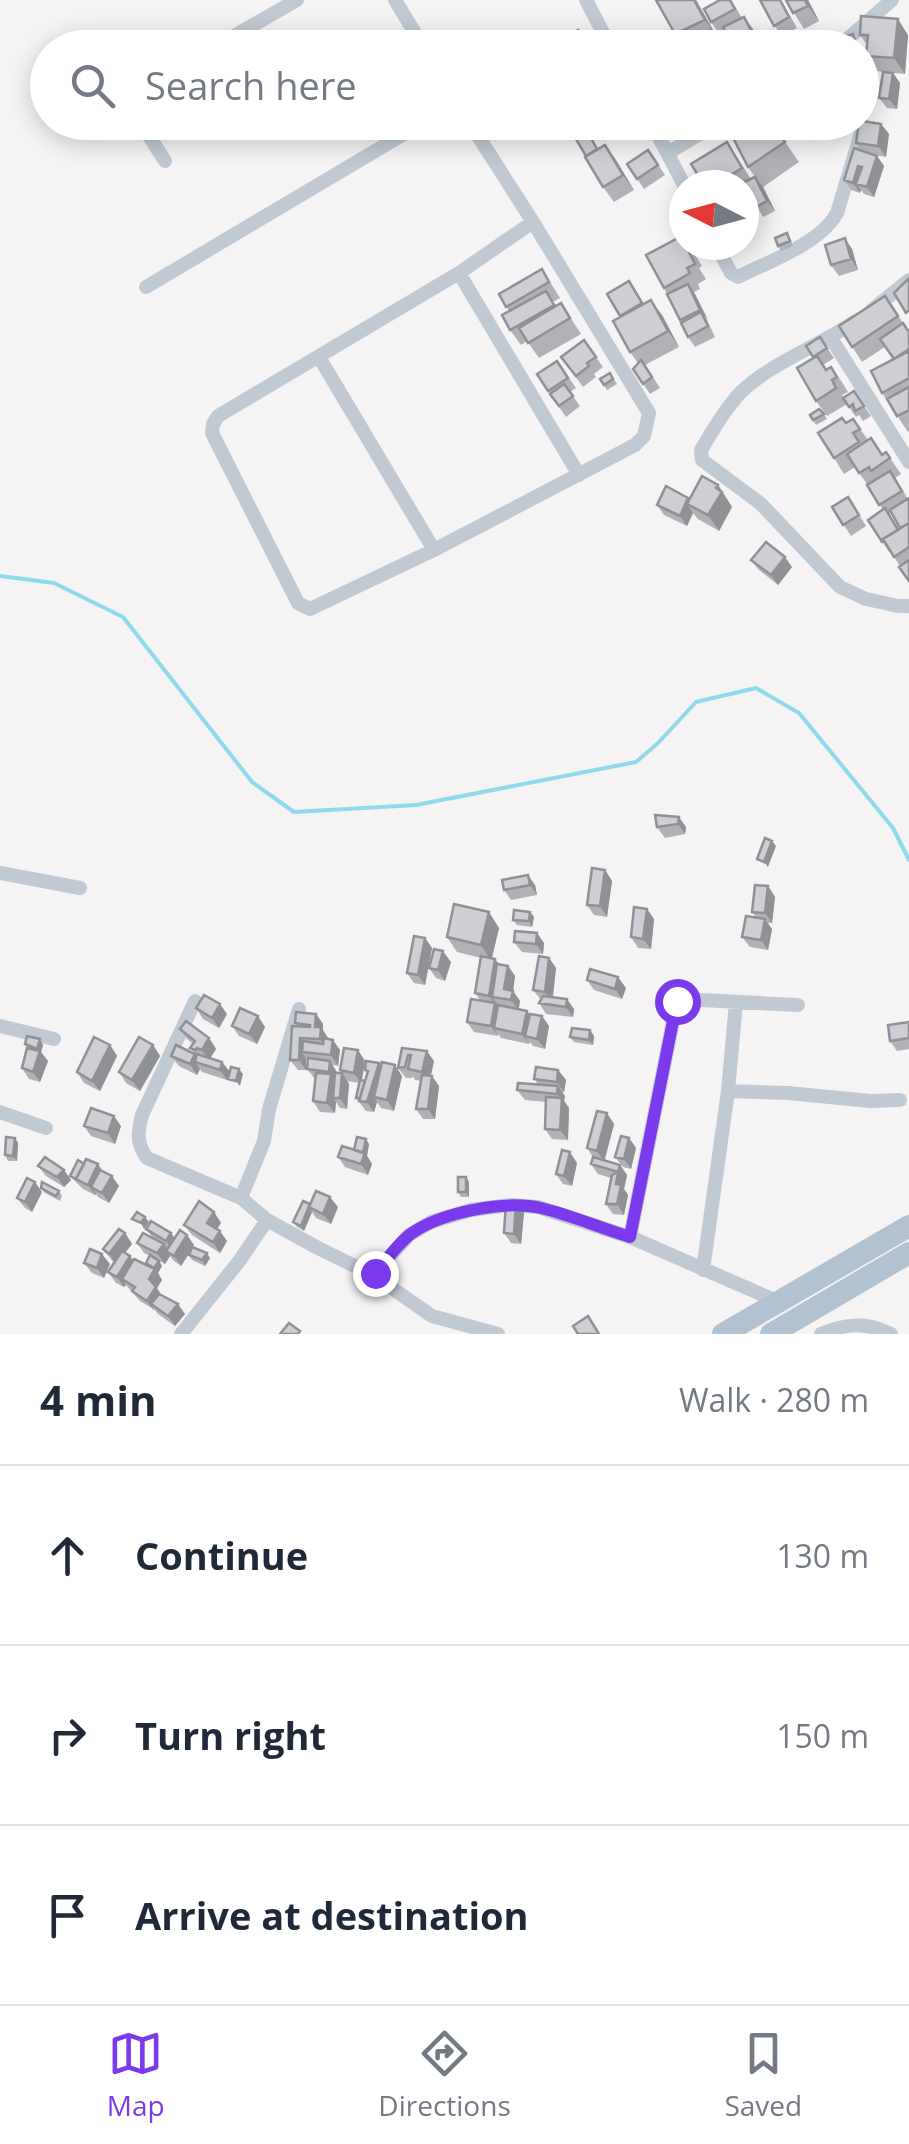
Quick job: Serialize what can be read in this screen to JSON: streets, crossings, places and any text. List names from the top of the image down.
{
  "north": "left",
  "page": {
    "search": "Search here",
    "heading": ["4 min", "Walk · 280 m"],
    "list": [
      ["Continue", "130 m"],
      ["Turn right", "150 m"],
      "Arrive at destination"
    ],
    "nav": ["Map", "Directions", "Saved"]
  }
}
